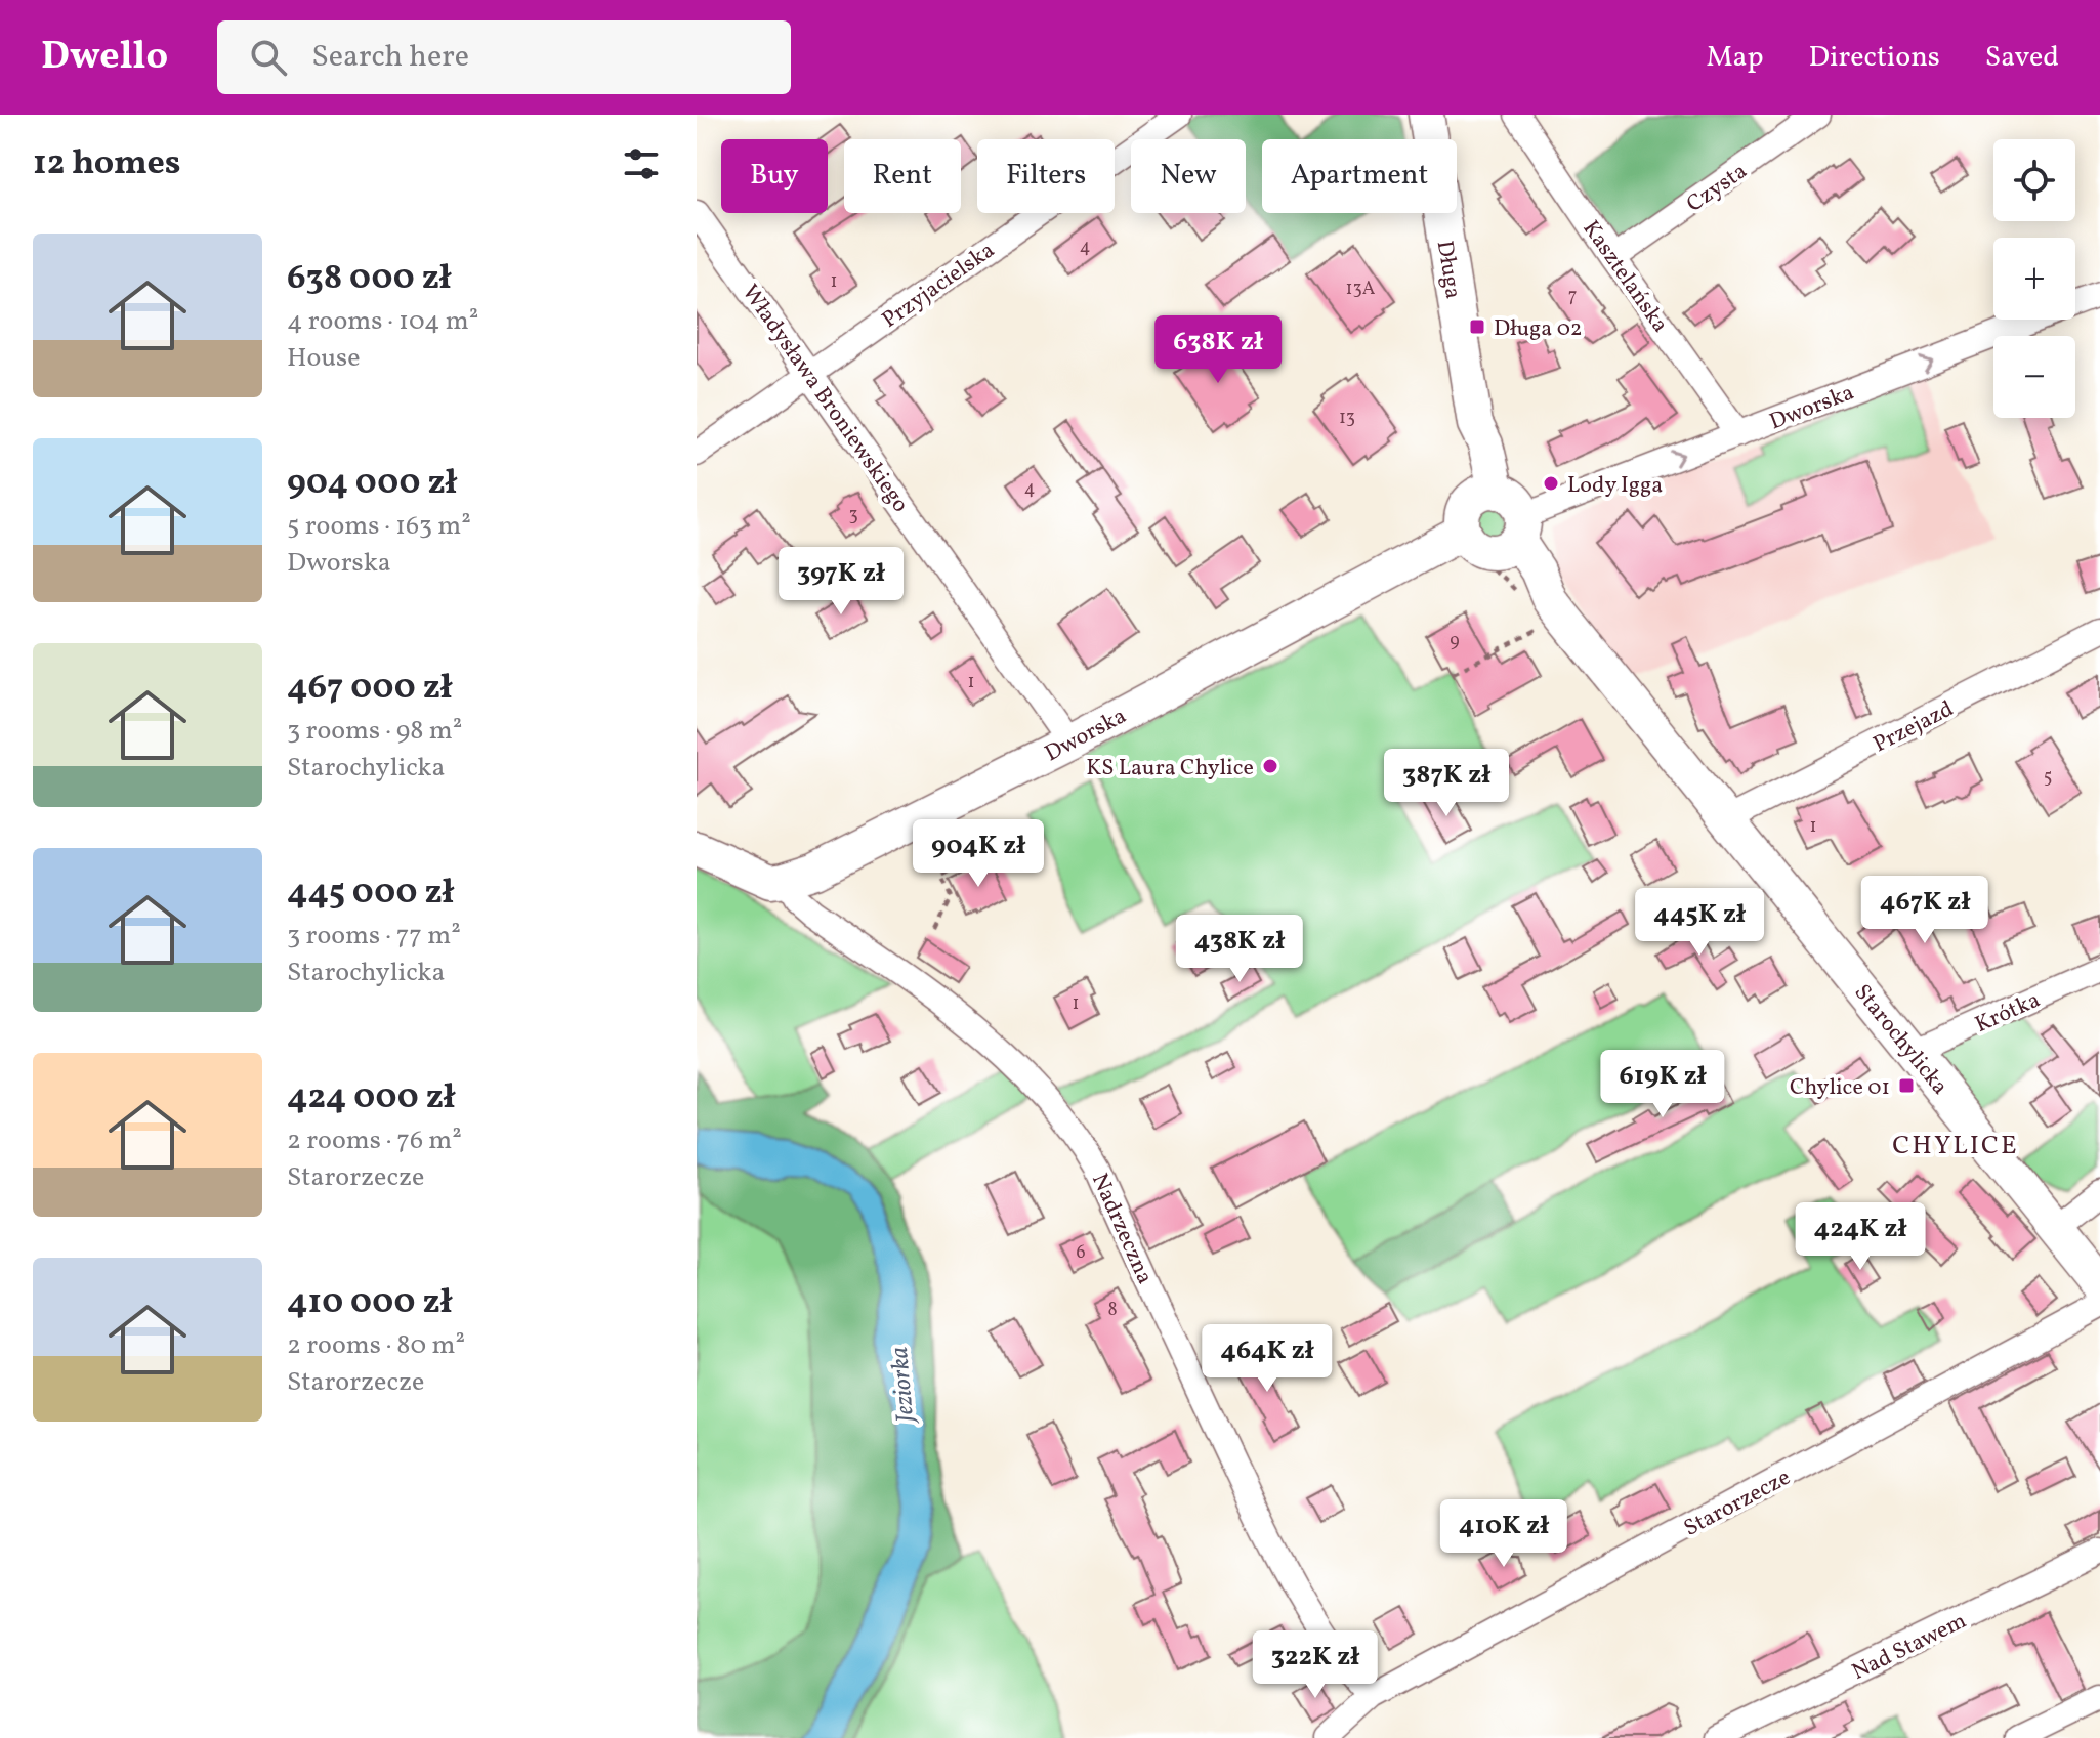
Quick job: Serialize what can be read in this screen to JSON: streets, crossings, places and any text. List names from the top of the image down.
{
  "streets": {
    "street": [
      "Czysta",
      "Długa",
      "Kasztelańska",
      "Przyjacielska",
      "Władysława Broniewskiego",
      "Dworska",
      "Przejazd",
      "Krótka",
      "Starochylicka",
      "Nadrzeczna",
      "Starorzecze",
      "Nad Stawem"
    ]
  },
  "crossings": [
    ["Czysta", "Kasztelańska"],
    ["Długa", "Starochylicka"],
    ["Kasztelańska", "Dworska"],
    ["Przyjacielska", "Władysława Broniewskiego"],
    ["Władysława Broniewskiego", "Dworska"],
    ["Dworska", "Starochylicka"],
    ["Dworska", "Nadrzeczna"],
    ["Przejazd", "Starochylicka"],
    ["Krótka", "Starochylicka"],
    ["Nadrzeczna", "Starorzecze"]
  ],
  "one_way": ["Dworska"],
  "districts": ["CHYLICE"],
  "water": ["Jeziorka"],
  "places": {
    "transit": ["Długa 02", "Chylice 01"],
    "other": ["Lody Igga", "KS Laura Chylice"]
  },
  "house_numbers": [
    "4",
    "1",
    "13A",
    "7",
    "13",
    "4",
    "3",
    "9",
    "1",
    "5",
    "1",
    "1",
    "6",
    "8"
  ],
  "page": {
    "header": "Dwello",
    "search": "Search here",
    "nav": ["Map", "Directions", "Saved"],
    "heading": "12 homes",
    "map_buttons": ["+", "−"],
    "chip": [
      "Buy",
      "Rent",
      "Filters",
      "New",
      "Apartment"
    ],
    "list": [
      {
        "name": "638 000 zł",
        "note": "4 rooms · 104 m² · House"
      },
      {
        "name": "904 000 zł",
        "note": "5 rooms · 163 m² · Dworska"
      },
      {
        "name": "467 000 zł",
        "note": "3 rooms · 98 m² · Starochylicka"
      },
      {
        "name": "445 000 zł",
        "note": "3 rooms · 77 m² · Starochylicka"
      },
      {
        "name": "424 000 zł",
        "note": "2 rooms · 76 m² · Starorzecze"
      },
      {
        "name": "410 000 zł",
        "note": "2 rooms · 80 m² · Starorzecze"
      }
    ],
    "price": [
      "638K zł",
      "397K zł",
      "387K zł",
      "904K zł",
      "467K zł",
      "445K zł",
      "438K zł",
      "619K zł",
      "424K zł",
      "464K zł",
      "410K zł",
      "322K zł"
    ]
  }
}
